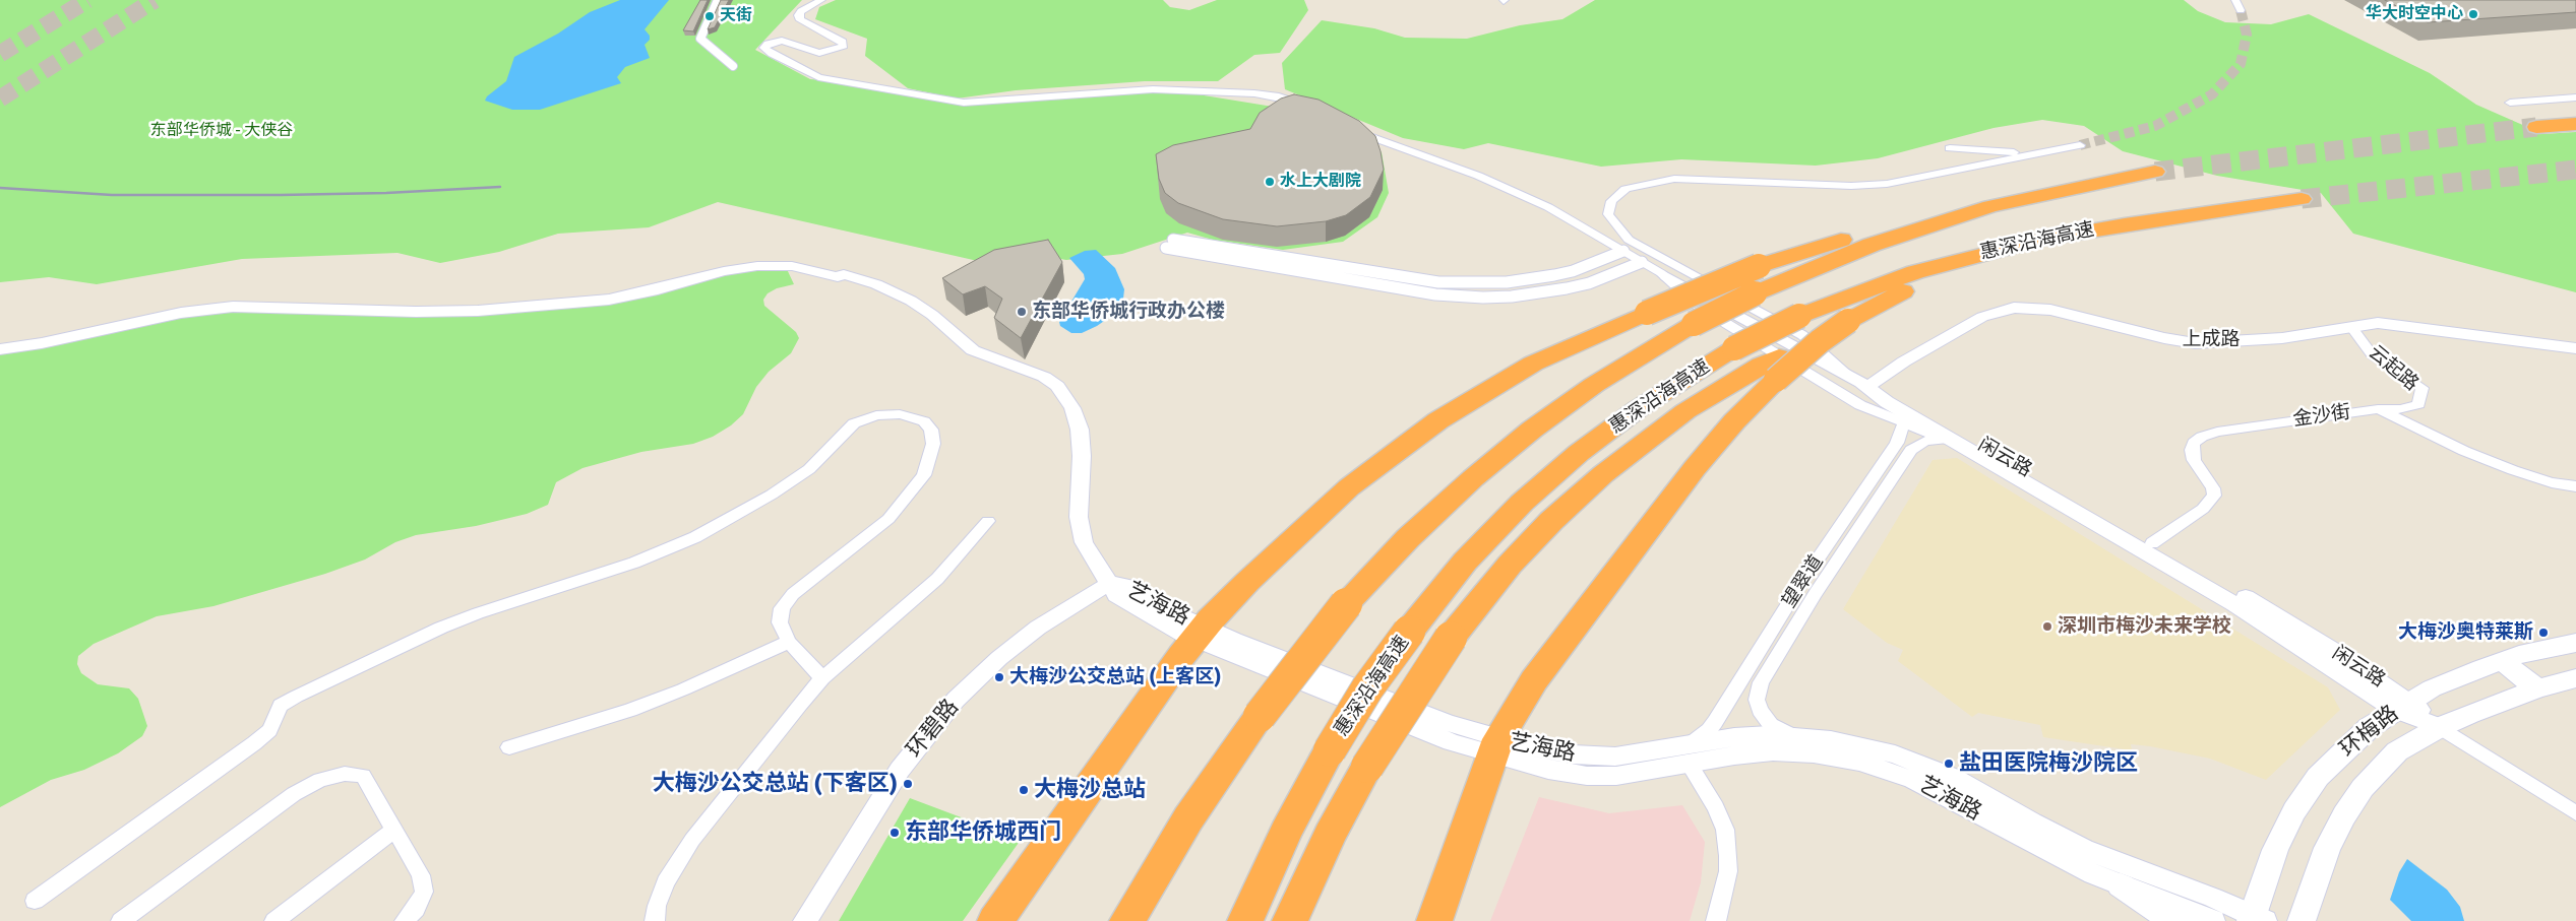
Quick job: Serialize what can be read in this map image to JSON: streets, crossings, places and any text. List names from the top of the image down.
{
  "streets": {
    "highway": ["惠深沿海高速"],
    "main road": ["环梅路"],
    "street": [
      "上成路",
      "云起路",
      "金沙街",
      "闲云路",
      "望翠道",
      "艺海路",
      "环碧路"
    ]
  },
  "crossings": [
    ["上成路", "云起路"],
    ["上成路", "闲云路"],
    ["云起路", "金沙街"],
    ["金沙街", "闲云路"],
    ["闲云路", "望翠道"],
    ["闲云路", "环梅路"],
    ["望翠道", "艺海路"],
    ["艺海路", "环碧路"],
    ["艺海路", "环梅路"]
  ],
  "parks": ["东部华侨城 - 大侠谷"],
  "places": [
    "华大时空中心",
    "天街",
    "水上大剧院",
    "东部华侨城行政办公楼",
    "深圳市梅沙未来学校",
    "大梅沙奥特莱斯",
    "大梅沙公交总站 (上客区)",
    "盐田医院梅沙院区",
    "大梅沙公交总站 (下客区)",
    "大梅沙总站",
    "东部华侨城西门"
  ]
}
